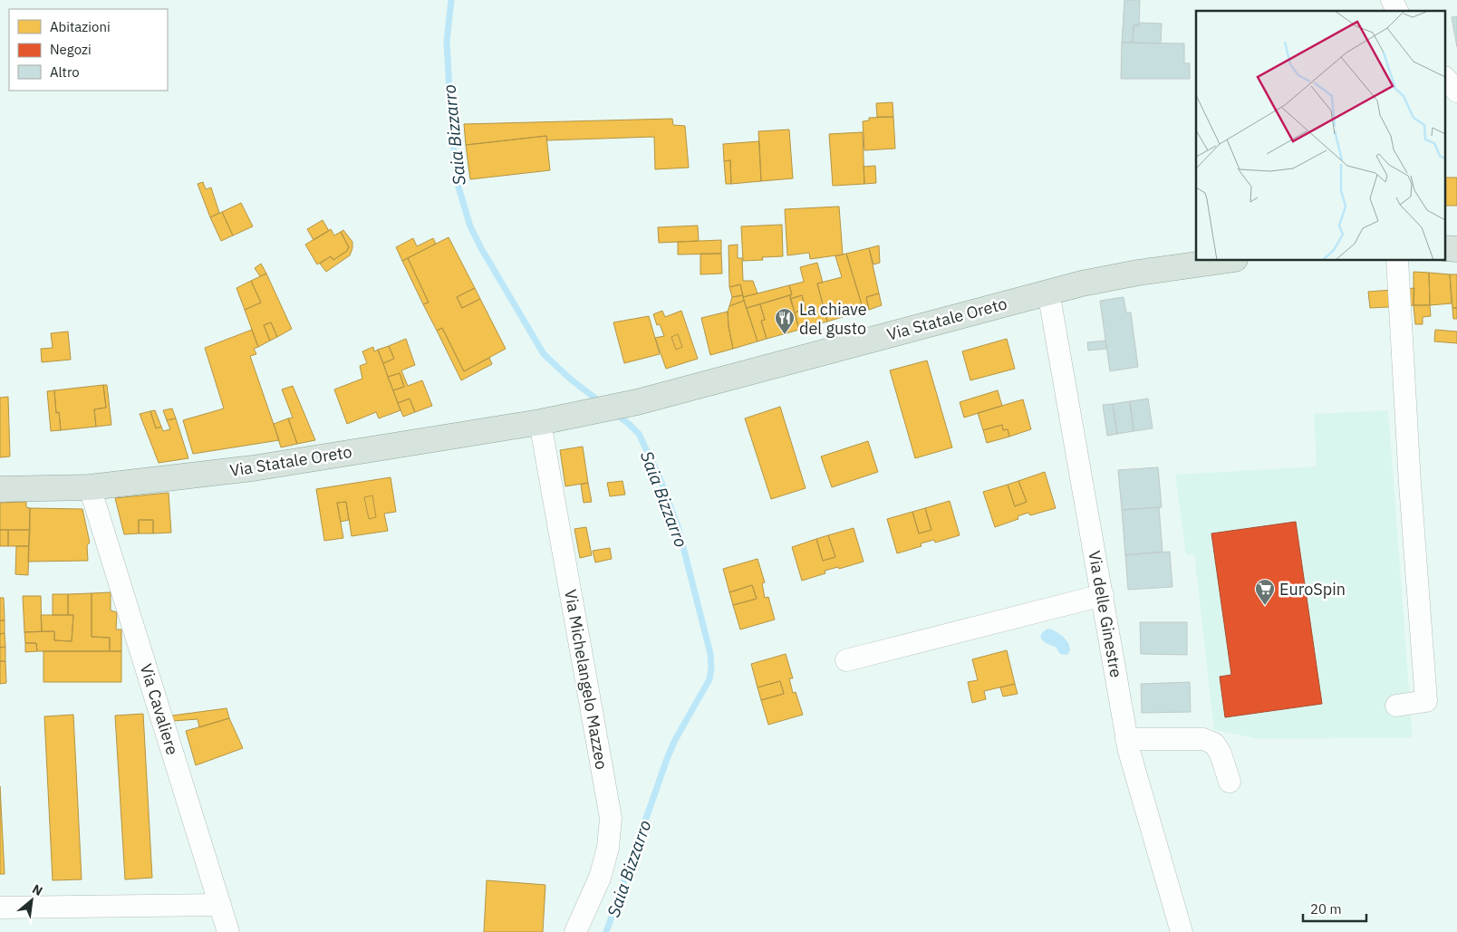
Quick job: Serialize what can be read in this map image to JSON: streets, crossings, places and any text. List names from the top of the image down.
{
  "streets": {
    "main road": ["Via Statale Oreto"],
    "street": ["Via delle Ginestre", "Via Michelangelo Mazzeo", "Via Cavaliere"]
  },
  "crossings": [
    ["Via Statale Oreto", "Via delle Ginestre"],
    ["Via Statale Oreto", "Via Michelangelo Mazzeo"],
    ["Via Statale Oreto", "Via Cavaliere"]
  ],
  "water": ["Saia Bizzarro"],
  "places": {
    "restaurant": ["La chiave del gusto"],
    "supermarket": ["EuroSpin"]
  },
  "legend": ["Abitazioni", "Negozi", "Altro"],
  "scale_bar": "20 m",
  "north": "top right"
}
